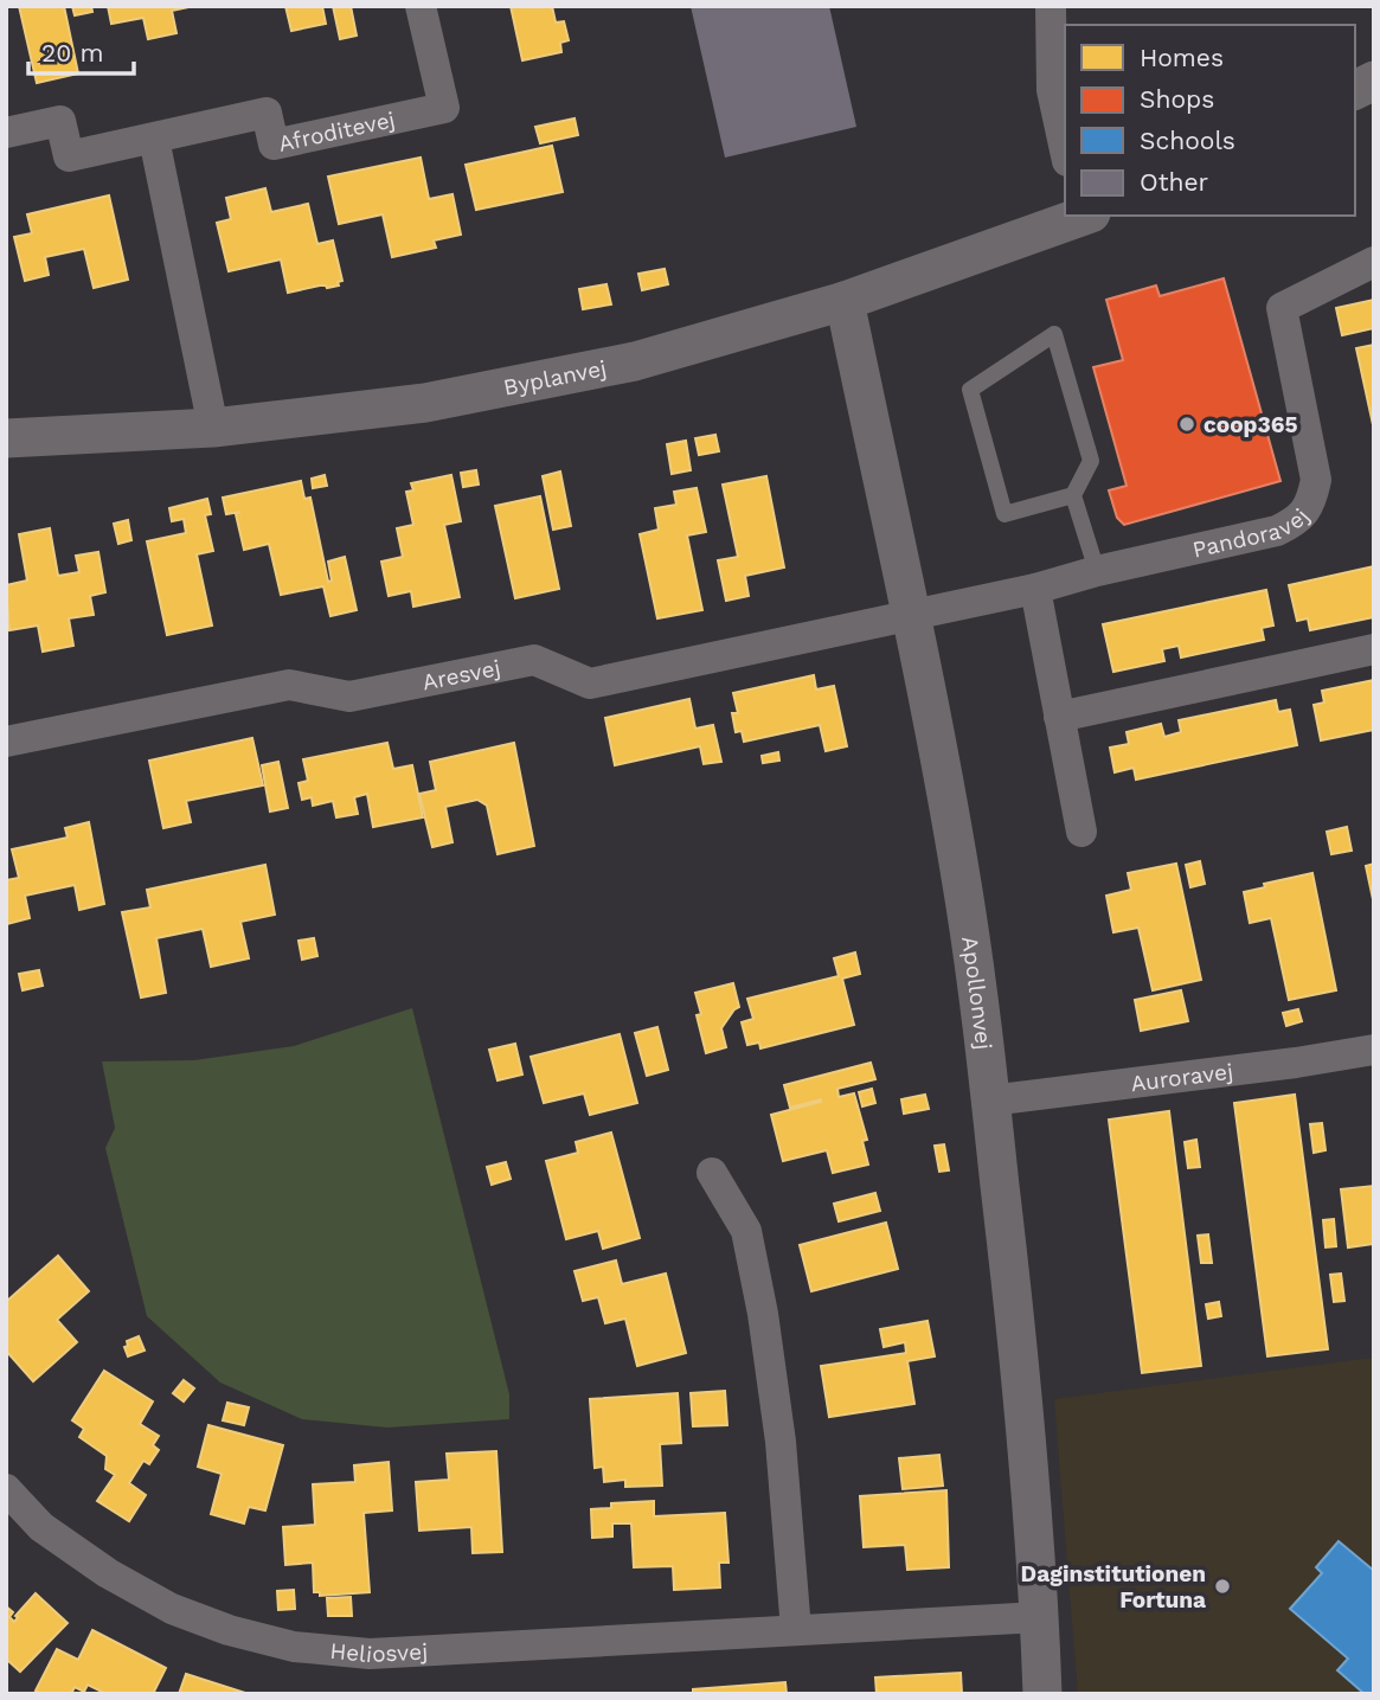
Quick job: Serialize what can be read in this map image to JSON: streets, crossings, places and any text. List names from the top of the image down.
{
  "streets": {
    "street": [
      "Afroditevej",
      "Byplanvej",
      "Pandoravej",
      "Aresvej",
      "Apollonvej",
      "Auroravej",
      "Heliosvej"
    ]
  },
  "crossings": [
    ["Byplanvej", "Apollonvej"],
    ["Pandoravej", "Aresvej"],
    ["Pandoravej", "Apollonvej"],
    ["Aresvej", "Apollonvej"],
    ["Apollonvej", "Auroravej"],
    ["Apollonvej", "Heliosvej"]
  ],
  "places": ["coop365", "Daginstitutionen Fortuna"],
  "legend": [
    "Homes",
    "Shops",
    "Schools",
    "Other"
  ],
  "scale_bar": "20 m"
}
